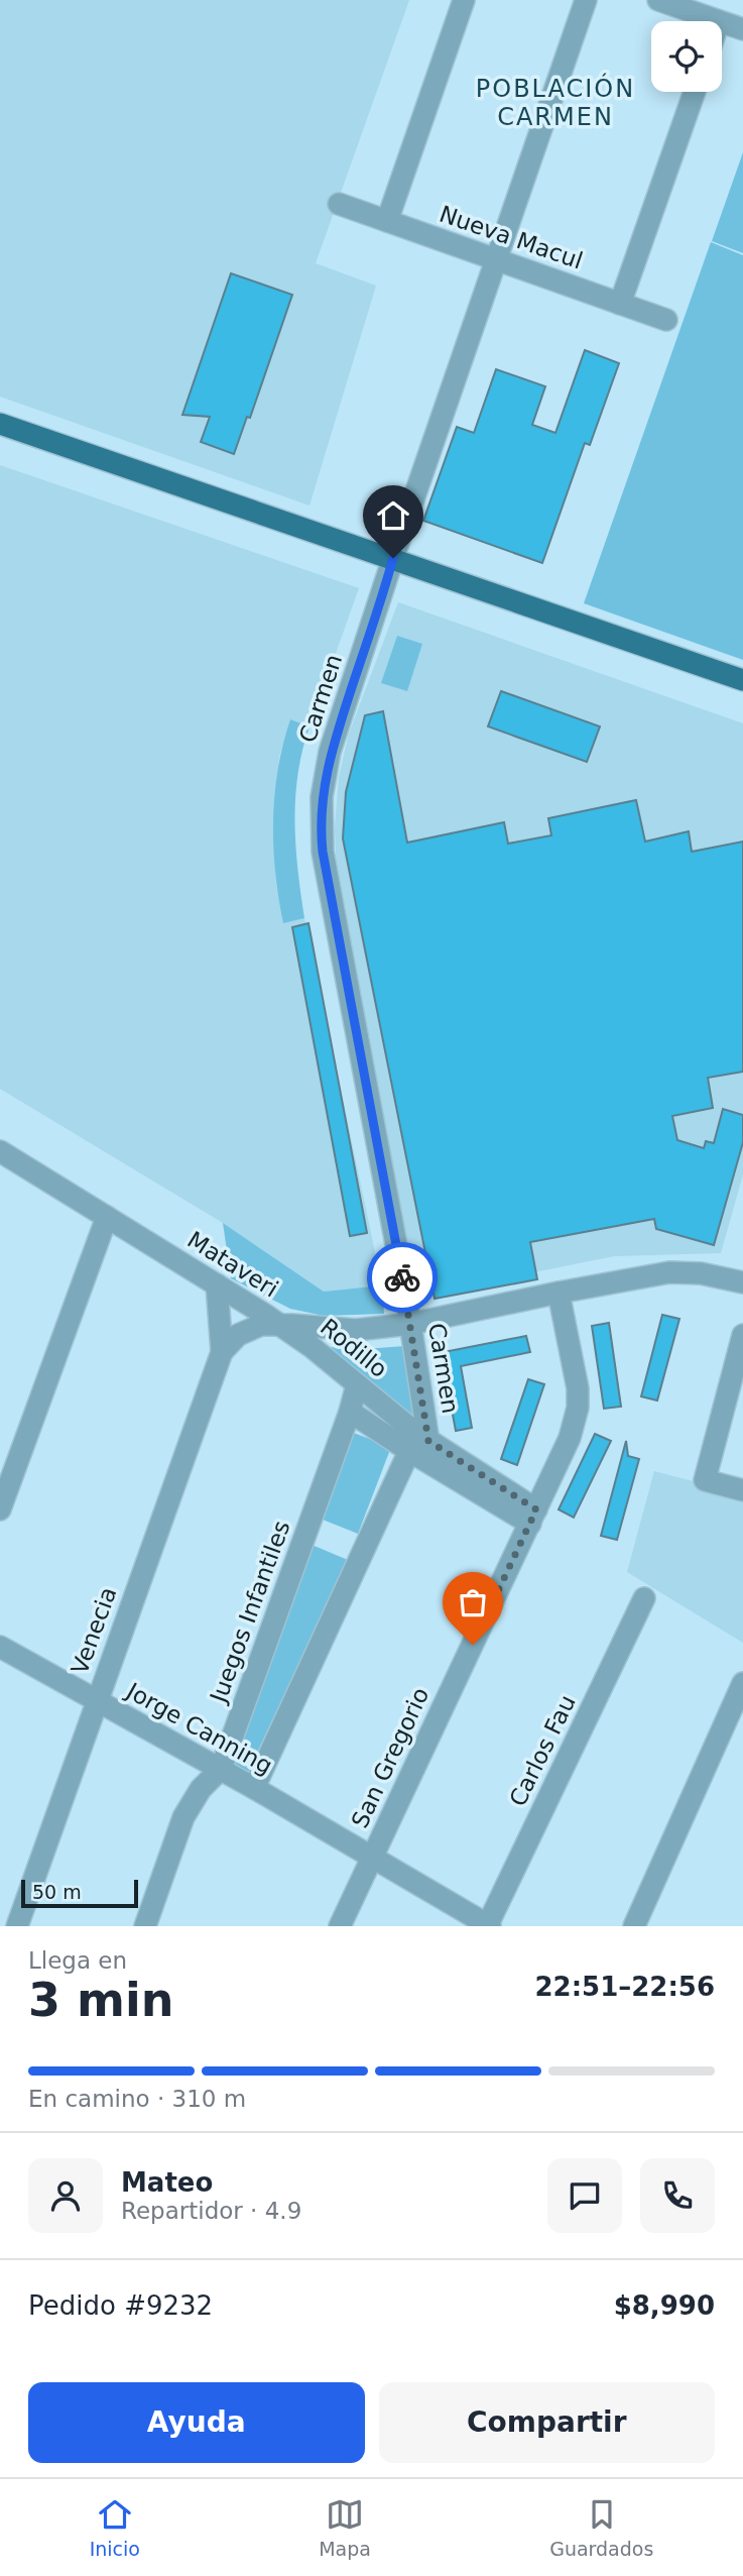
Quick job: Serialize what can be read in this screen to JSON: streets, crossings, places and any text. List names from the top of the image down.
{
  "streets": {
    "street": [
      "Nueva Macul",
      "Carmen",
      "Mataveri",
      "Rodillo",
      "Juegos Infantiles",
      "Venecia",
      "Jorge Canning",
      "Carlos Fau",
      "San Gregorio"
    ]
  },
  "crossings": [
    ["Nueva Macul", "Carmen"],
    ["Carmen", "Mataveri"],
    ["Carmen", "Rodillo"],
    ["Mataveri", "Rodillo"],
    ["Mataveri", "Venecia"],
    ["Mataveri", "San Gregorio"],
    ["Rodillo", "Juegos Infantiles"],
    ["Rodillo", "Venecia"],
    ["Rodillo", "San Gregorio"],
    ["Juegos Infantiles", "Jorge Canning"],
    ["Venecia", "Jorge Canning"],
    ["Jorge Canning", "Carlos Fau"],
    ["Jorge Canning", "San Gregorio"]
  ],
  "districts": ["POBLACIÓN CARMEN"],
  "scale_bar": "50 m",
  "page": {
    "scale": "50 m",
    "heading": ["3 min", "Llega en", "22:51–22:56"],
    "panel": [
      "Mateo",
      "Repartidor · 4.9",
      "Pedido #9232",
      "$8,990"
    ],
    "bar": "En camino · 310 m",
    "buttons": ["Ayuda", "Compartir"],
    "tabs": ["Inicio", "Mapa", "Guardados"]
  }
}
